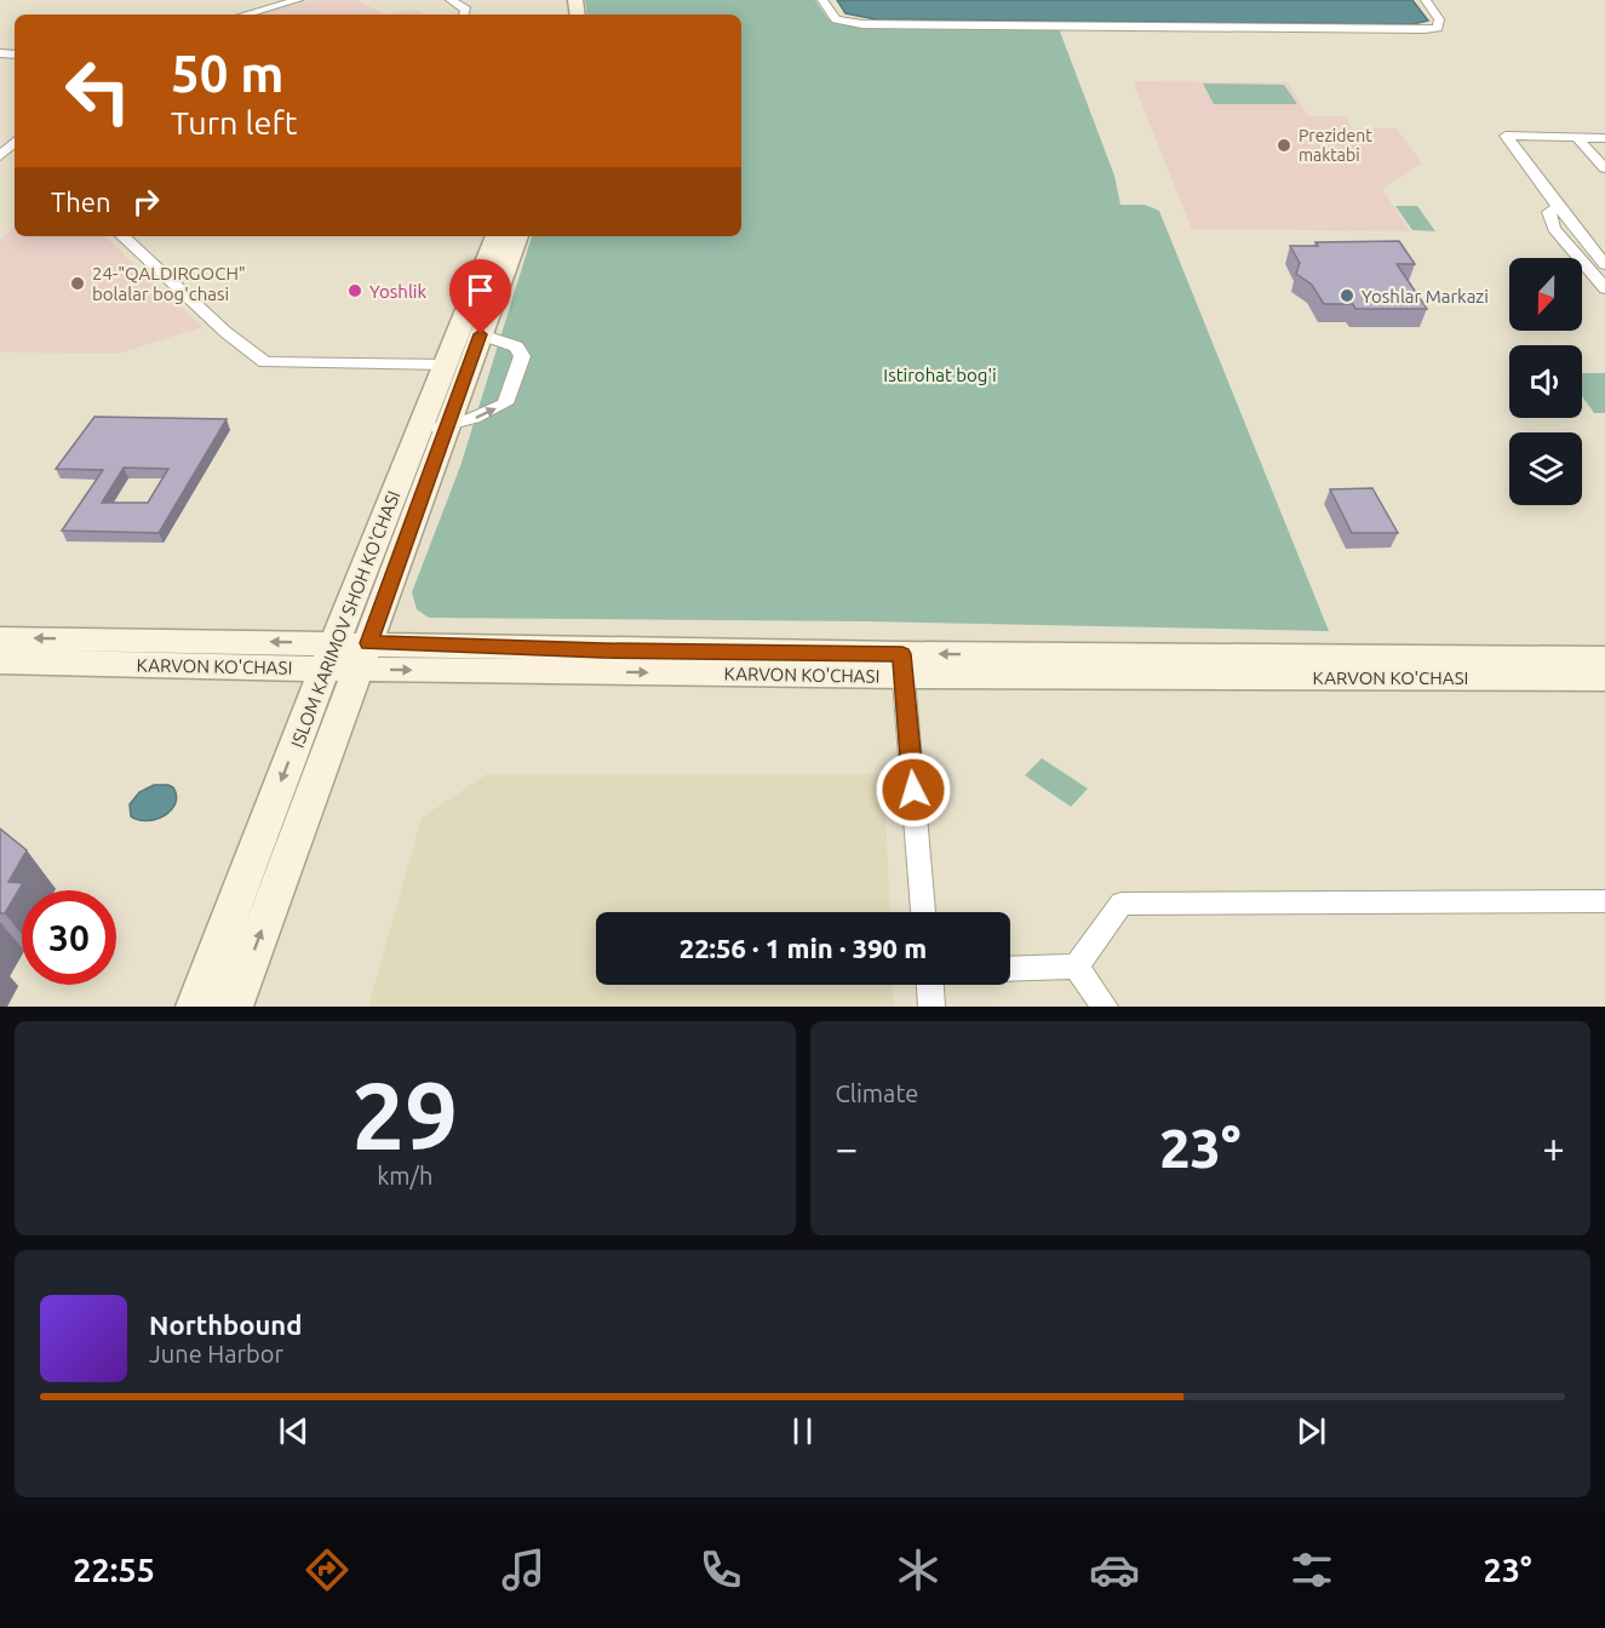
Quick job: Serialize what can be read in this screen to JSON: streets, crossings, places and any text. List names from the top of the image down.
{
  "streets": {
    "main road": ["ISLOM KARIMOV SHOH KO'CHASI", "KARVON KO'CHASI"]
  },
  "crossings": [
    ["ISLOM KARIMOV SHOH KO'CHASI", "KARVON KO'CHASI"]
  ],
  "parks": ["Istirohat bog'i"],
  "places": [
    "Prezident maktabi",
    "24-\"QALDIRGOCH\" bolalar bog'chasi",
    "Yoshlik",
    "Yoshlar Markazi"
  ],
  "north": "bottom",
  "page": {
    "turn": ["50 m", "Turn left"],
    "then": "Then",
    "limit": "30",
    "trip": "22:56 · 1 min · 390 m",
    "tile": [
      ["29", "km/h"],
      "Climate"
    ],
    "heat": ["−", "23°", "+"],
    "song": ["Northbound", "June Harbor"],
    "tabs": ["22:55", "23°"]
  }
}
